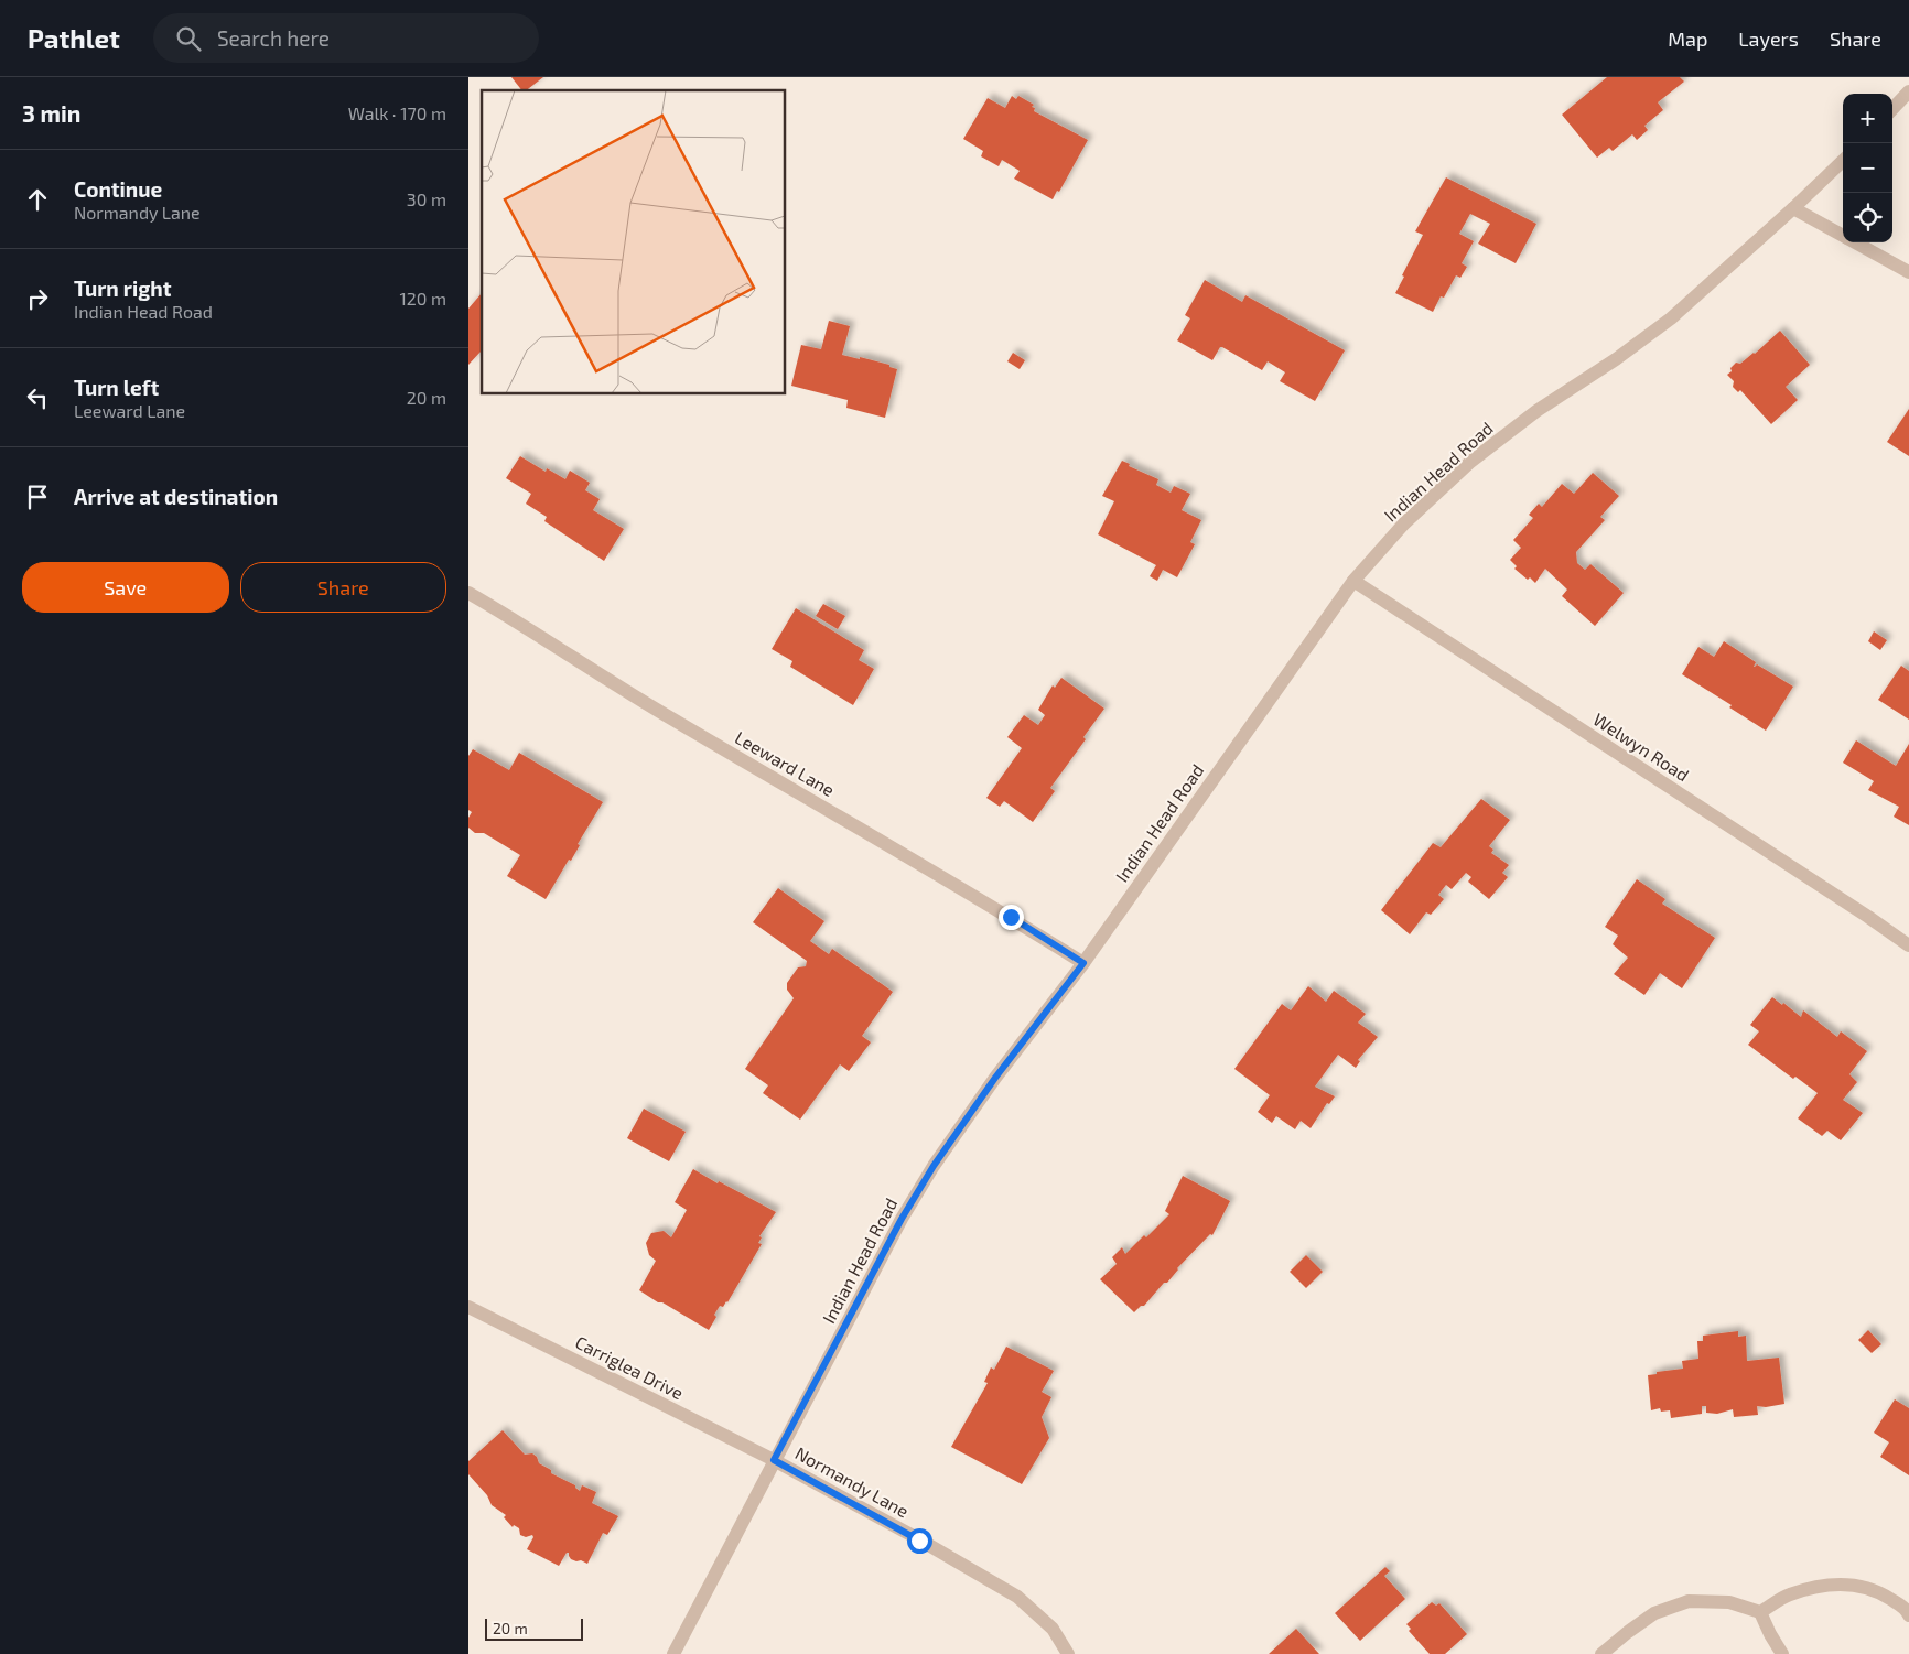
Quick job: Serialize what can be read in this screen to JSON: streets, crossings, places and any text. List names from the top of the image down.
{
  "streets": {
    "street": [
      "Indian Head Road",
      "Welwyn Road",
      "Leeward Lane",
      "Carriglea Drive",
      "Normandy Lane"
    ]
  },
  "crossings": [
    ["Indian Head Road", "Welwyn Road"],
    ["Indian Head Road", "Leeward Lane"],
    ["Indian Head Road", "Carriglea Drive"],
    ["Indian Head Road", "Normandy Lane"],
    ["Carriglea Drive", "Normandy Lane"]
  ],
  "scale_bar": "20 m",
  "page": {
    "header": "Pathlet",
    "search": "Search here",
    "nav": ["Map", "Layers", "Share"],
    "heading": ["3 min", "Walk · 170 m"],
    "map_buttons": ["+", "−"],
    "list": [
      ["Continue", "Normandy Lane", "30 m"],
      ["Turn right", "Indian Head Road", "120 m"],
      ["Turn left", "Leeward Lane", "20 m"],
      "Arrive at destination"
    ],
    "buttons": ["Save", "Share"],
    "scale": "20 m"
  }
}
